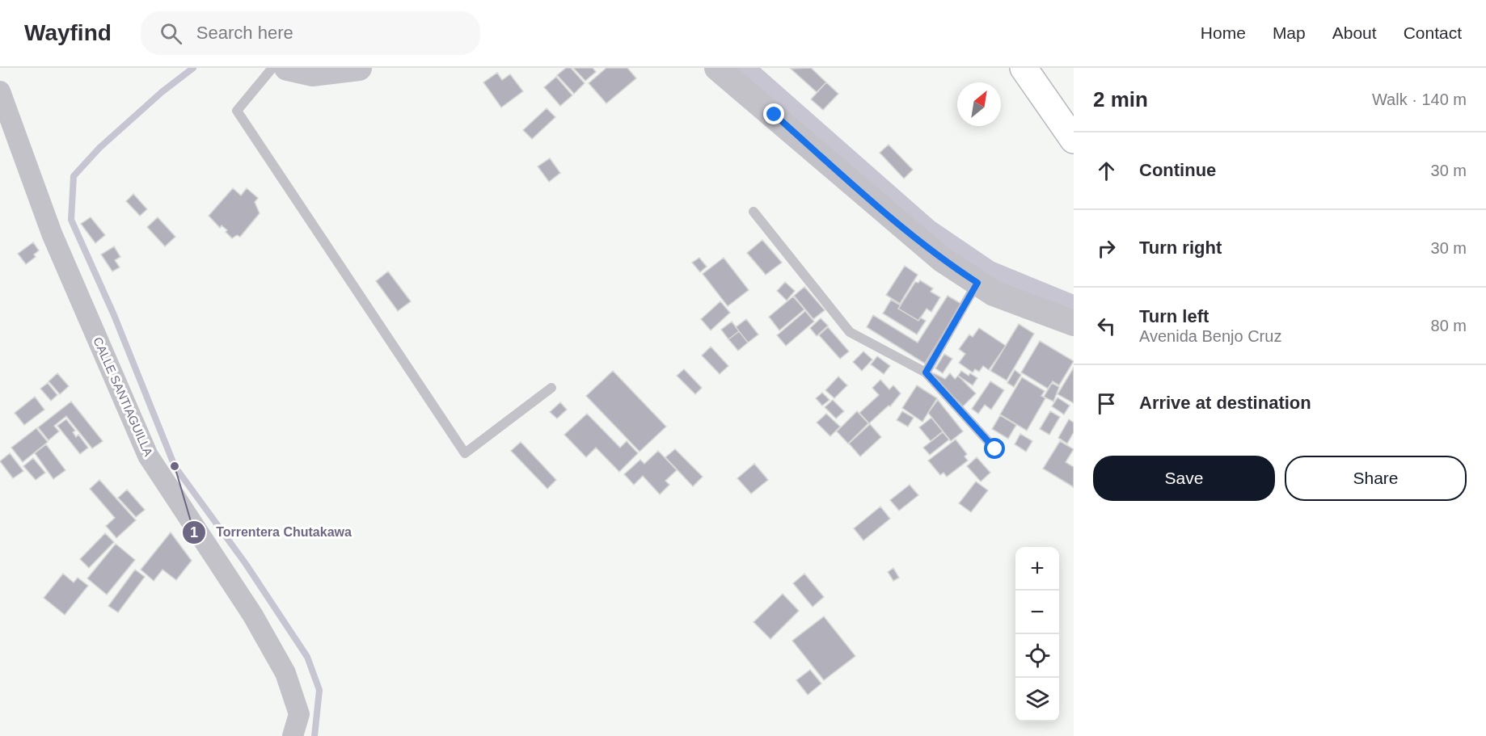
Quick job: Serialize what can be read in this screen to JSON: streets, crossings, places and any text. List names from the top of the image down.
{
  "streets": {
    "street": ["CALLE SANTIAGUILLA"]
  },
  "places": ["Torrentera Chutakawa"],
  "north": "top right",
  "page": {
    "header": "Wayfind",
    "search": "Search here",
    "nav": [
      "Home",
      "Map",
      "About",
      "Contact"
    ],
    "heading": ["2 min", "Walk · 140 m"],
    "list": [
      ["Continue", "30 m"],
      ["Turn right", "30 m"],
      ["Turn left", "Avenida Benjo Cruz", "80 m"],
      "Arrive at destination"
    ],
    "buttons": ["Save", "Share"],
    "map_buttons": ["+", "−"]
  }
}
